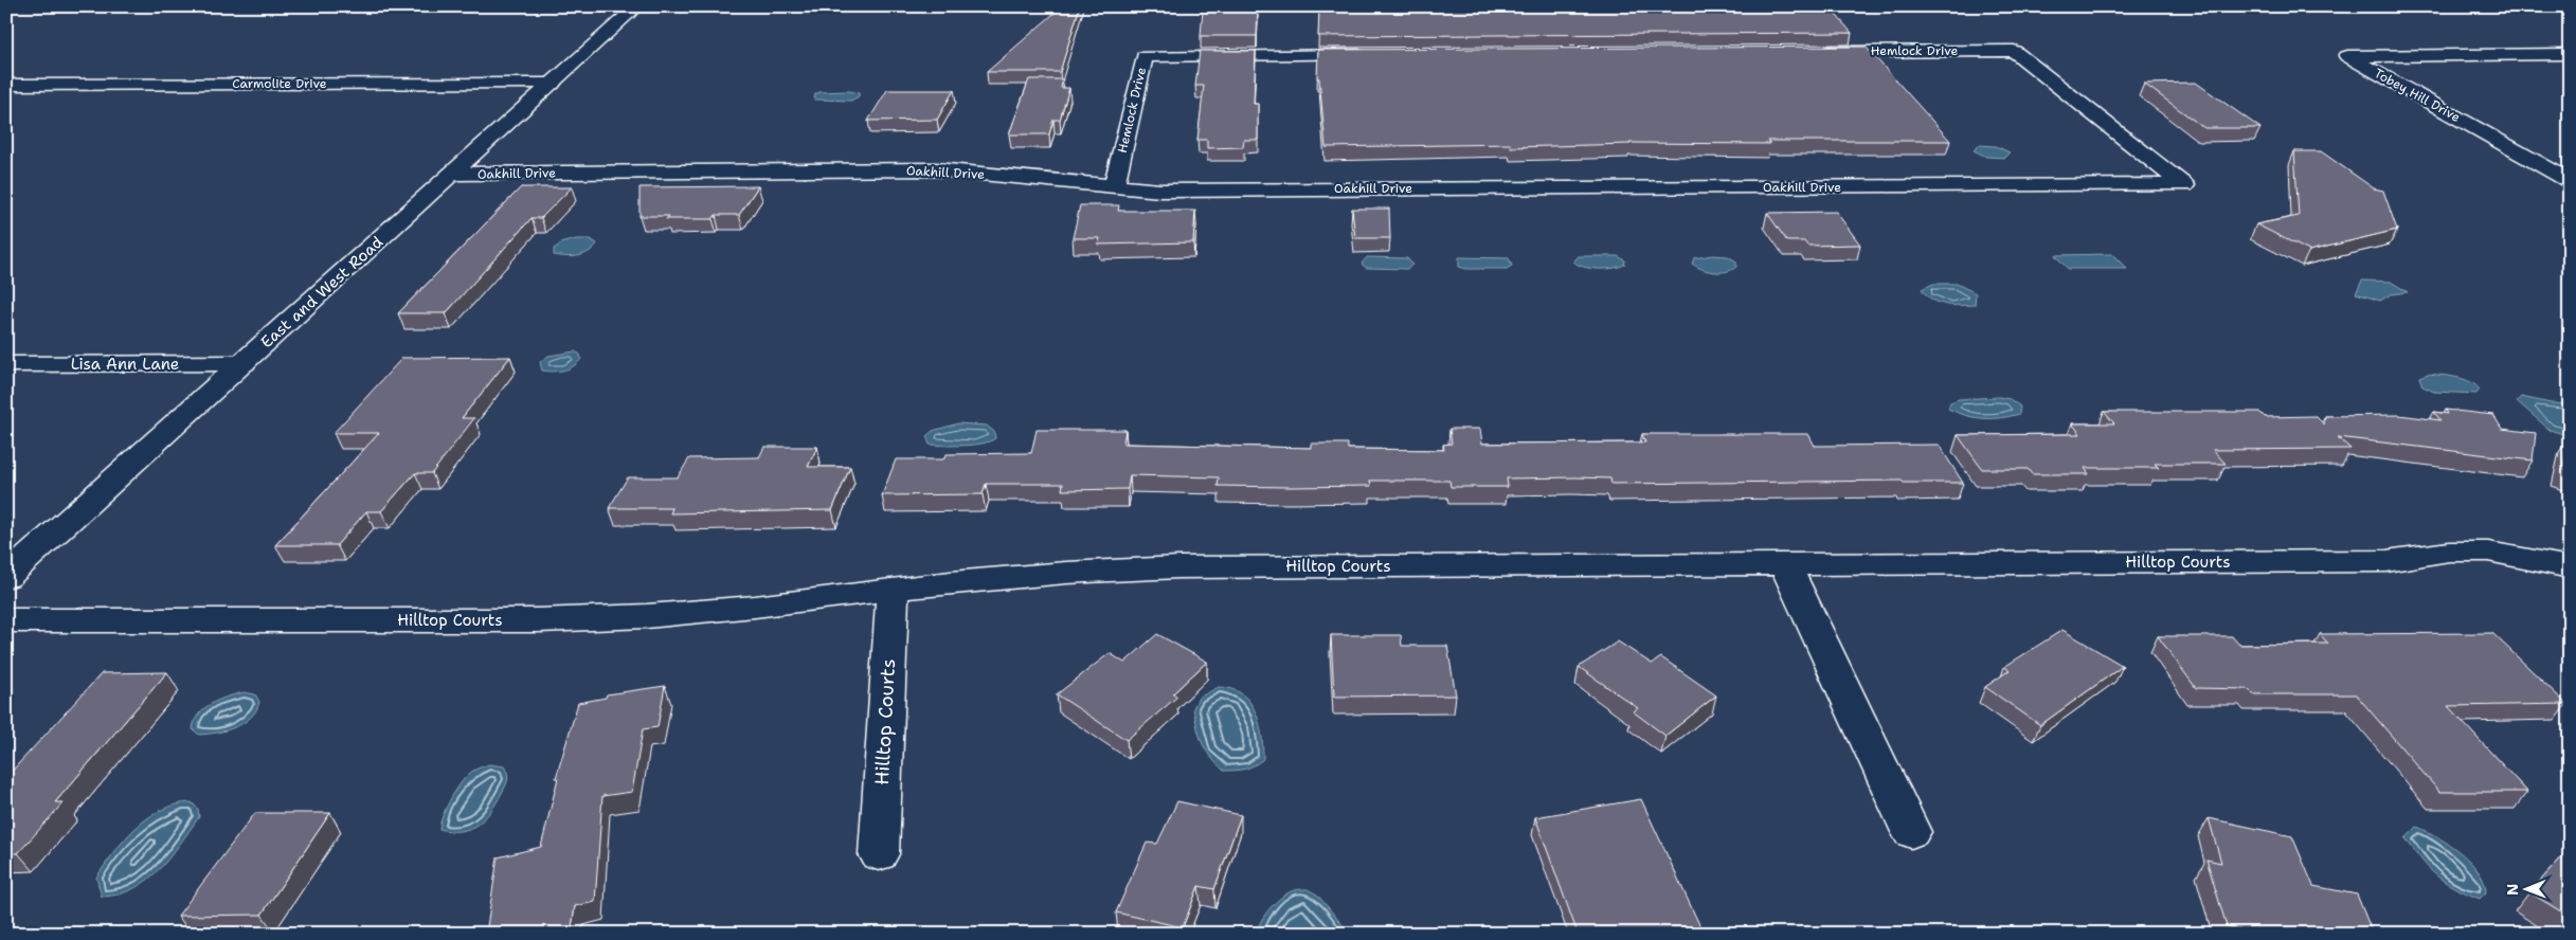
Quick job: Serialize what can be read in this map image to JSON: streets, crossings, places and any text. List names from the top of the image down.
{
  "streets": {
    "street": [
      "Hemlock Drive",
      "Carmolite Drive",
      "Tobey Hill Drive",
      "Oakhill Drive",
      "East and West Road",
      "Lisa Ann Lane",
      "Hilltop Courts"
    ]
  },
  "crossings": [
    ["Hemlock Drive", "Oakhill Drive"],
    ["Carmolite Drive", "East and West Road"],
    ["Oakhill Drive", "East and West Road"],
    ["East and West Road", "Lisa Ann Lane"]
  ],
  "north": "left"
}
